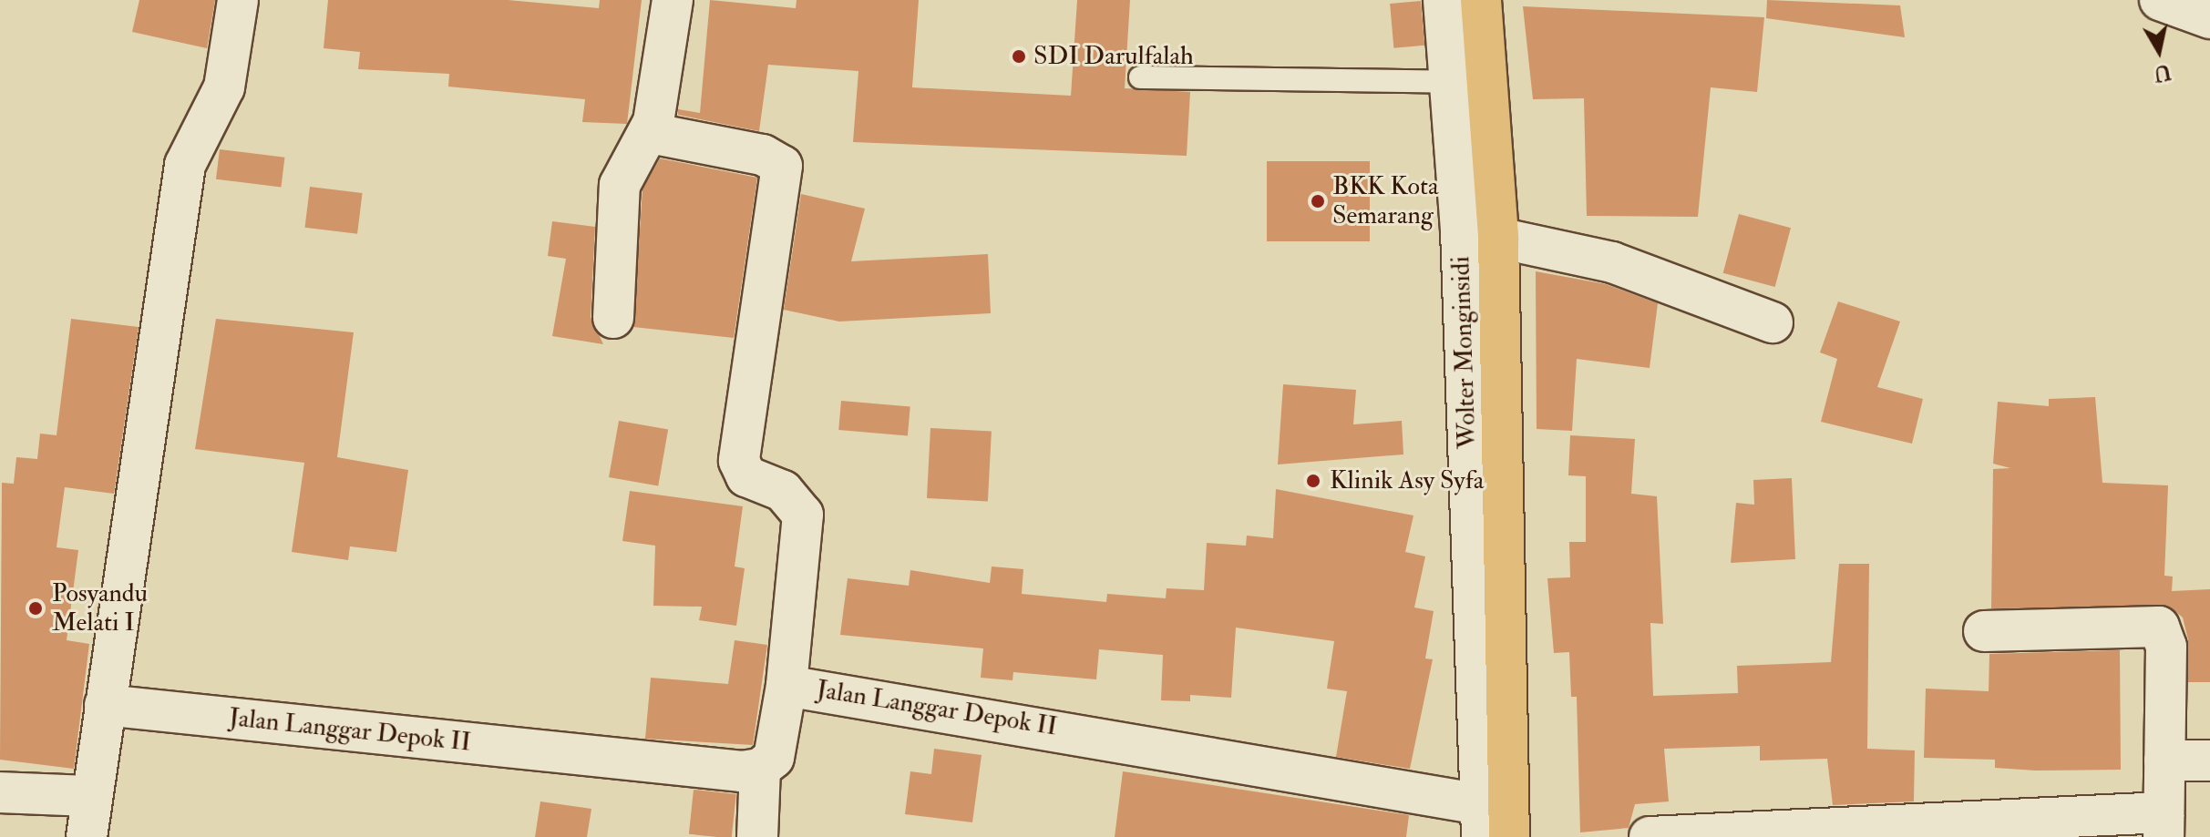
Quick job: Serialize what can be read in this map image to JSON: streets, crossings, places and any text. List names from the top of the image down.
{
  "streets": {
    "main road": ["Wolter Monginsidi"],
    "street": ["Jalan Langgar Depok II"]
  },
  "crossings": [
    ["Wolter Monginsidi", "Jalan Langgar Depok II"]
  ],
  "places": [
    "SDI Darulfalah",
    "BKK Kota Semarang",
    "Klinik Asy Syfa",
    "Posyandu Melati I"
  ],
  "north": "bottom"
}
